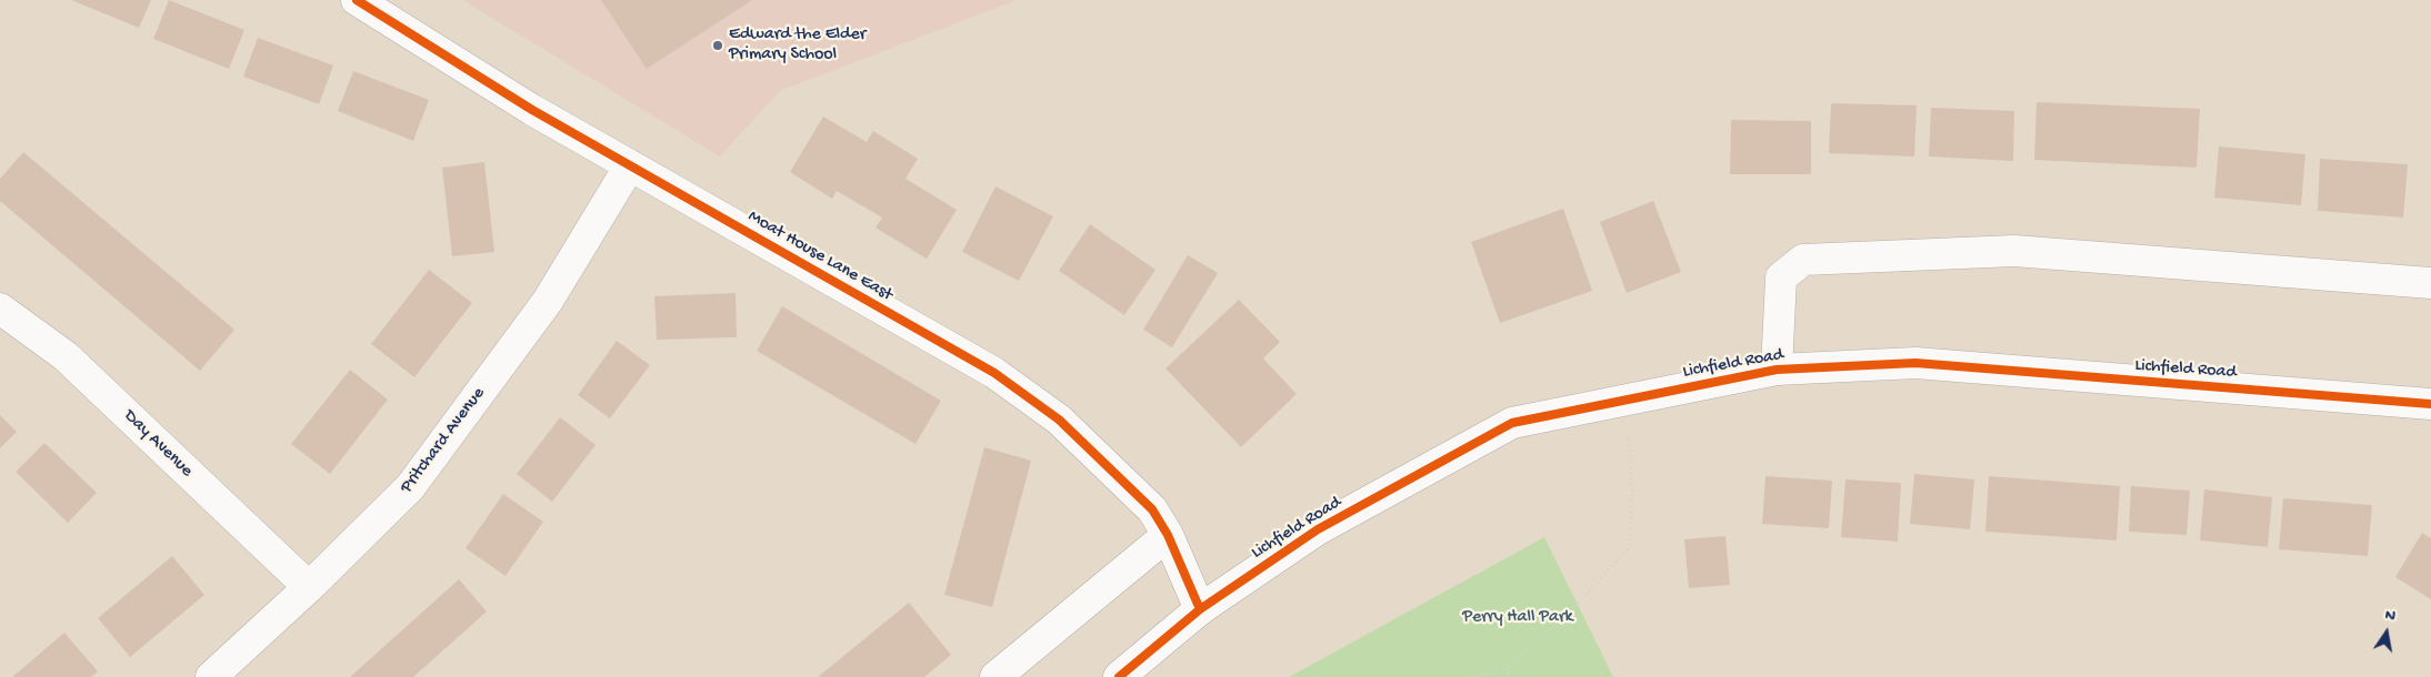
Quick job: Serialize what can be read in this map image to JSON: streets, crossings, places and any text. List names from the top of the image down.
{
  "streets": {
    "street": [
      "Moat House Lane East",
      "Lichfield Road",
      "Pritchard Avenue",
      "Day Avenue"
    ]
  },
  "crossings": [
    ["Moat House Lane East", "Lichfield Road"],
    ["Moat House Lane East", "Pritchard Avenue"],
    ["Pritchard Avenue", "Day Avenue"]
  ],
  "parks": ["Perry Hall Park"],
  "places": ["Edward the Elder Primary School"],
  "north": "top"
}
